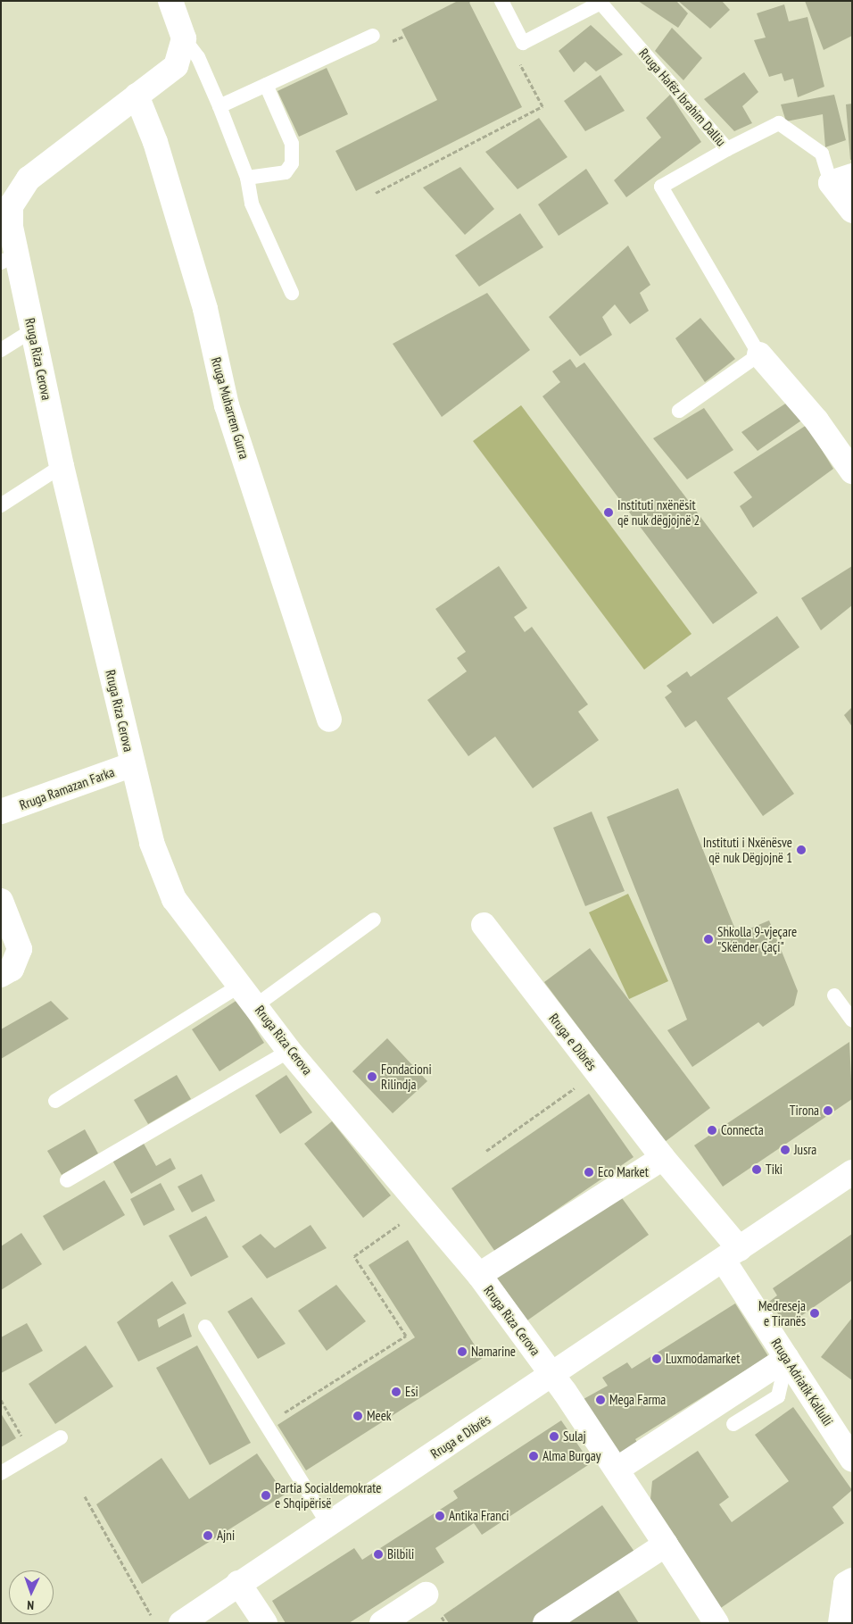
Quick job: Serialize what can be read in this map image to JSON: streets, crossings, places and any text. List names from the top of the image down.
{
  "streets": {
    "street": [
      "Rruga Riza Cerova",
      "Rruga Muharrem Gurra",
      "Rruga Ramazan Farka",
      "Rruga e Dibrës",
      "Rruga Adriatik Kallulli"
    ],
    "lane": ["Rruga Hafëz Ibrahim Dalliu"]
  },
  "crossings": [
    ["Rruga Riza Cerova", "Rruga Muharrem Gurra"],
    ["Rruga Riza Cerova", "Rruga Ramazan Farka"],
    ["Rruga Riza Cerova", "Rruga e Dibrës"],
    ["Rruga e Dibrës", "Rruga Adriatik Kallulli"]
  ],
  "places": [
    "Instituti nxënësit që nuk dëgjojnë 2",
    "Instituti i Nxënësve që nuk Dëgjojnë 1",
    "Shkolla 9-vjeçare \"Skënder Çaçi\"",
    "Fondacioni Rilindja",
    "Tirona",
    "Connecta",
    "Jusra",
    "Tiki",
    "Eco Market",
    "Medreseja e Tiranës",
    "Namarine",
    "Luxmodamarket",
    "Esi",
    "Mega Farma",
    "Meek",
    "Sulaj",
    "Alma Burgay",
    "Partia Socialdemokrate e Shqipërisë",
    "Antika Franci",
    "Ajni",
    "Bilbili"
  ],
  "north": "bottom"
}
